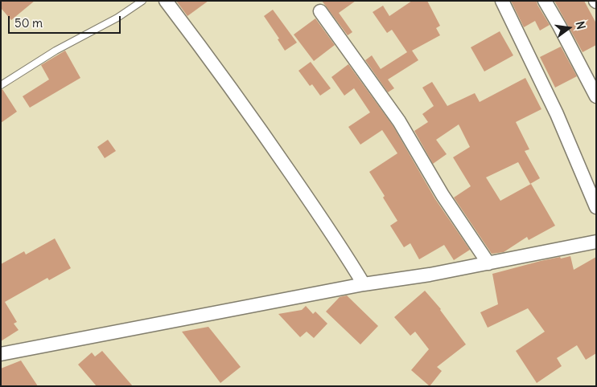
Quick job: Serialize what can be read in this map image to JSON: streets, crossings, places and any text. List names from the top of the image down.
{
  "scale_bar": "50 m",
  "north": "right"
}
